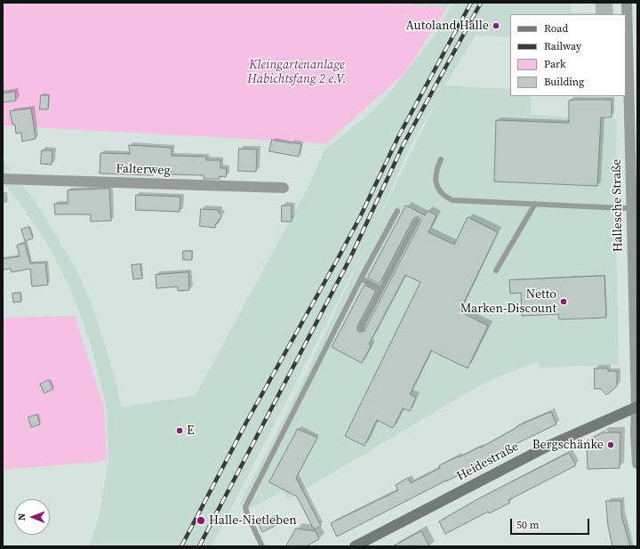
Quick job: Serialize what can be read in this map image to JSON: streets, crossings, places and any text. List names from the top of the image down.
{
  "streets": {
    "main road": ["Heidestraße"],
    "street": ["Falterweg", "Hallesche Straße"]
  },
  "crossings": [
    ["Hallesche Straße", "Heidestraße"]
  ],
  "parks": ["Kleingartenanlage Habichtsfang 2 e.V."],
  "places": [
    "Autoland Halle",
    "Netto Marken-Discount",
    "E",
    "Bergschänke",
    "Halle-Nietleben"
  ],
  "legend": [
    "Road",
    "Railway",
    "Park",
    "Building"
  ],
  "scale_bar": "50 m",
  "north": "left"
}
